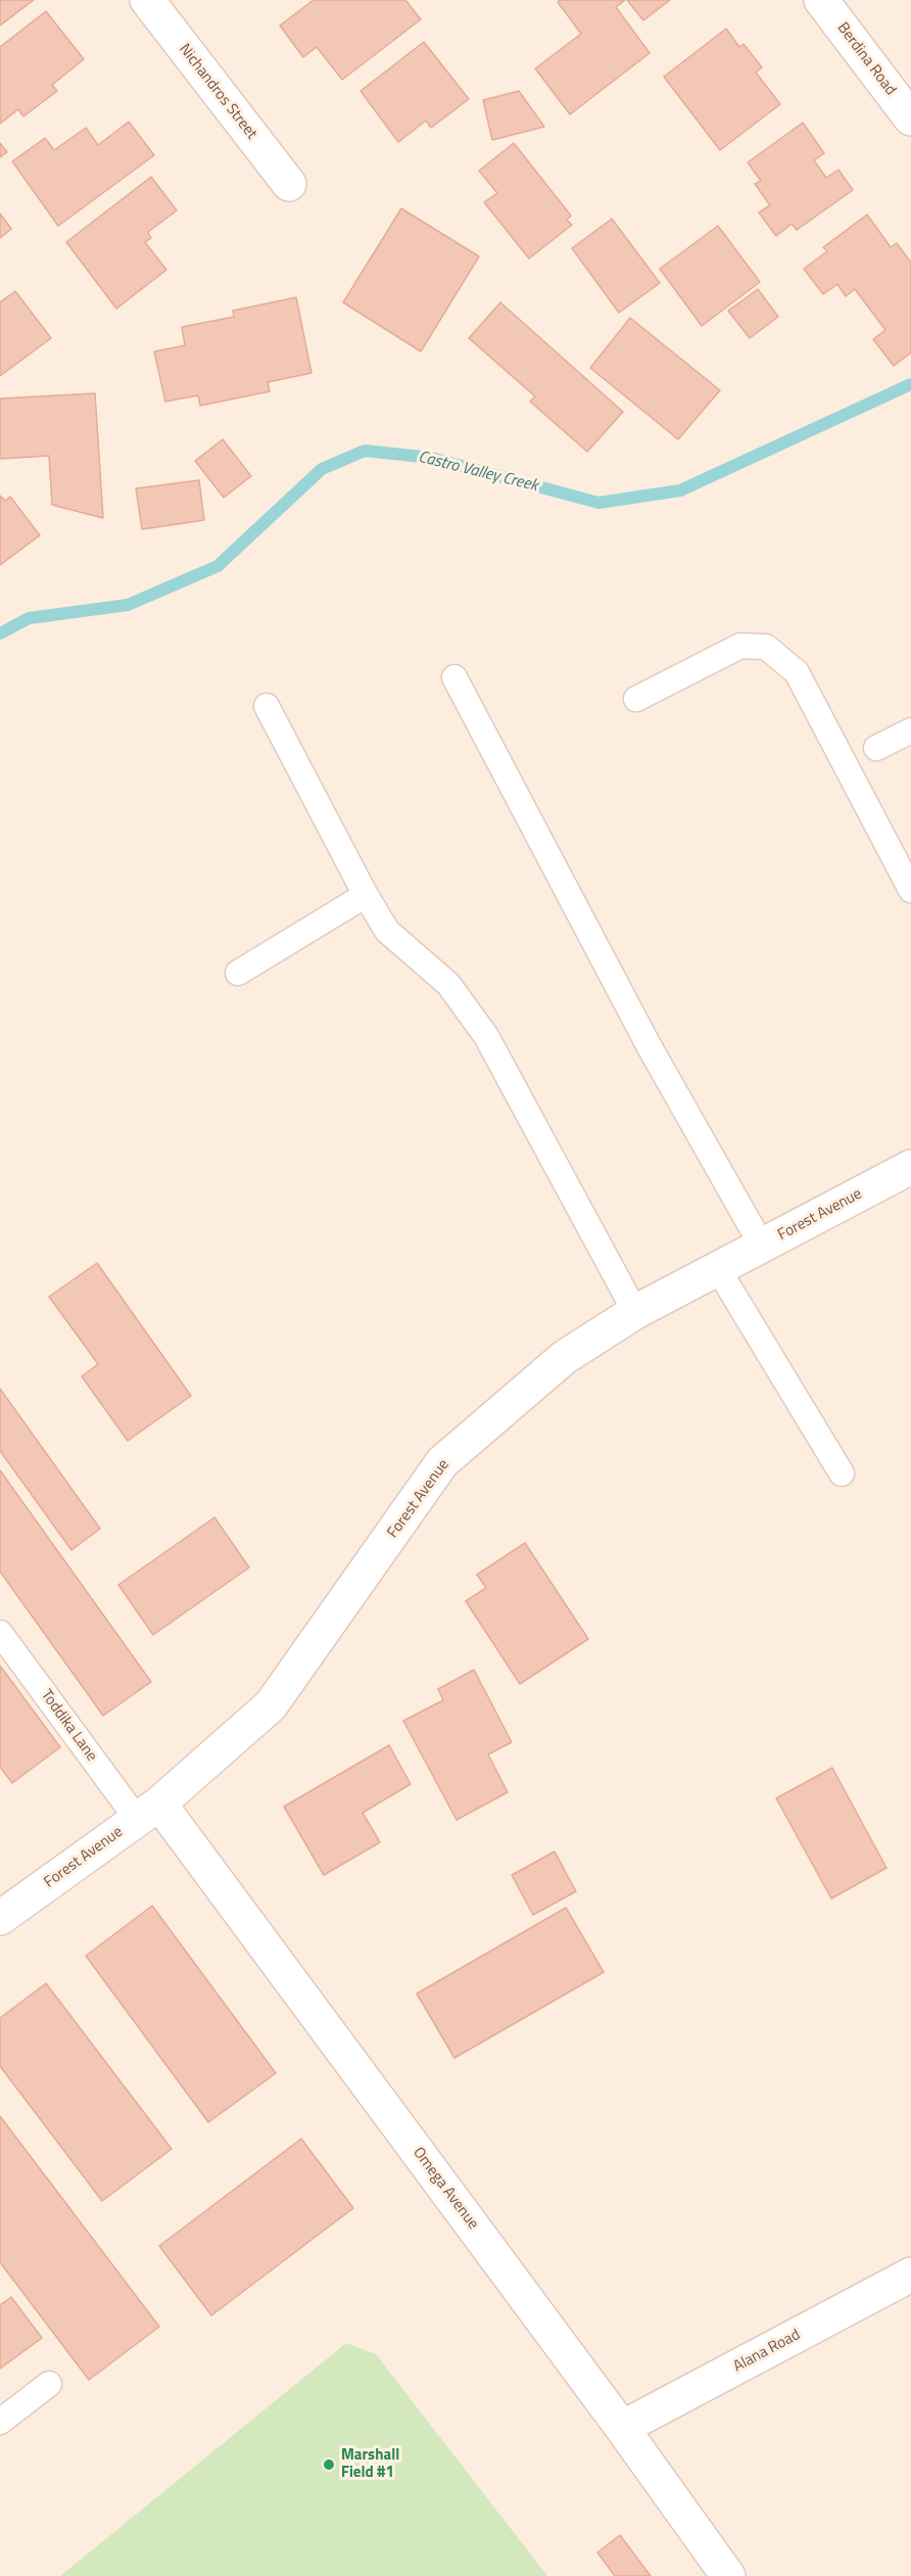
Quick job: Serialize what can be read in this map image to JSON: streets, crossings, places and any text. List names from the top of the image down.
{
  "streets": {
    "street": [
      "Berdina Road",
      "Nichandros Street",
      "Forest Avenue",
      "Omega Avenue",
      "Alana Road"
    ],
    "lane": ["Toddika Lane"]
  },
  "crossings": [
    ["Forest Avenue", "Toddika Lane"],
    ["Forest Avenue", "Omega Avenue"],
    ["Toddika Lane", "Omega Avenue"],
    ["Omega Avenue", "Alana Road"]
  ],
  "water": ["Castro Valley Creek"],
  "places": ["Marshall Field #1"]
}
